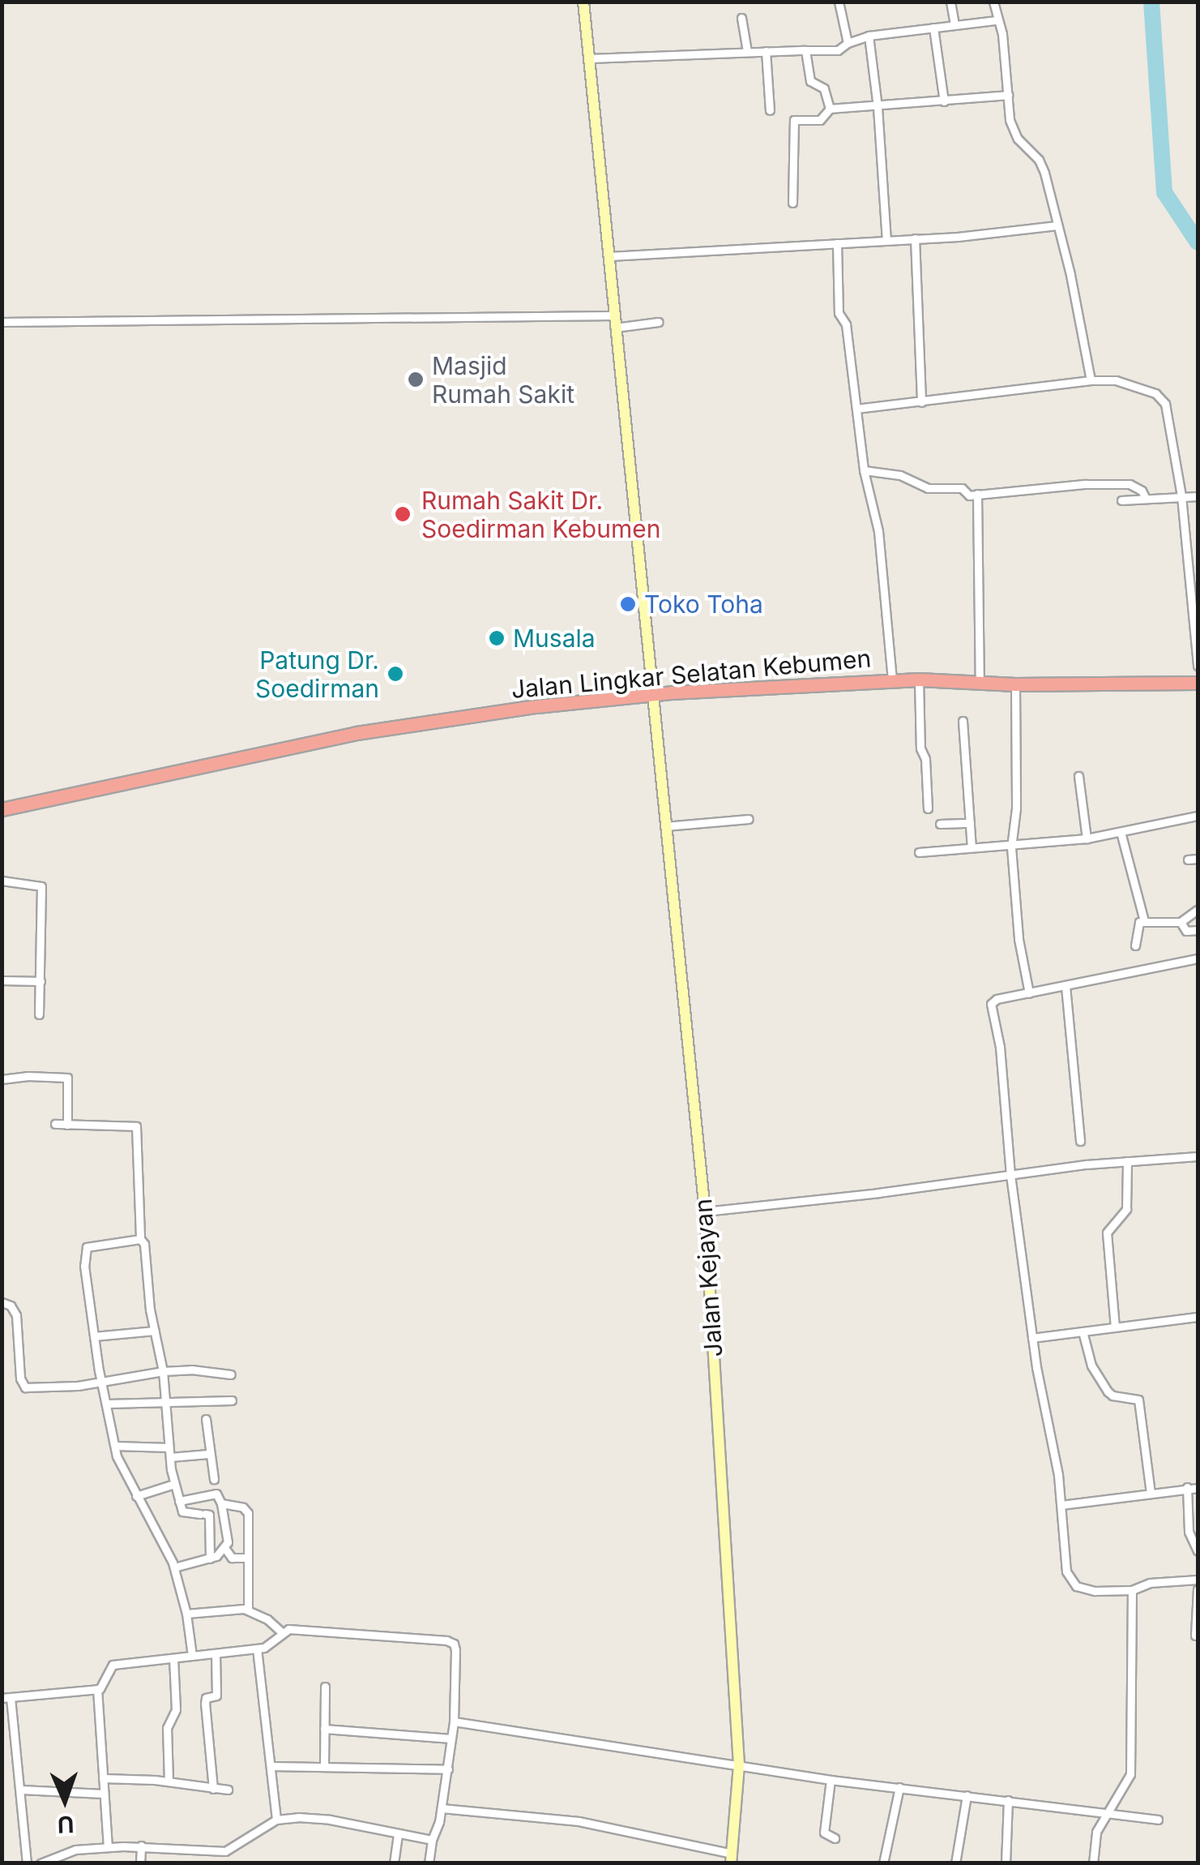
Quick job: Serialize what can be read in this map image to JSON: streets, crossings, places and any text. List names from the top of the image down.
{
  "streets": {
    "highway": ["Jalan Lingkar Selatan Kebumen"],
    "main road": ["Jalan Kejayan"]
  },
  "crossings": [
    ["Jalan Lingkar Selatan Kebumen", "Jalan Kejayan"]
  ],
  "places": [
    "Masjid Rumah Sakit",
    "Rumah Sakit Dr. Soedirman Kebumen",
    "Toko Toha",
    "Musala",
    "Patung Dr. Soedirman"
  ],
  "north": "bottom"
}
